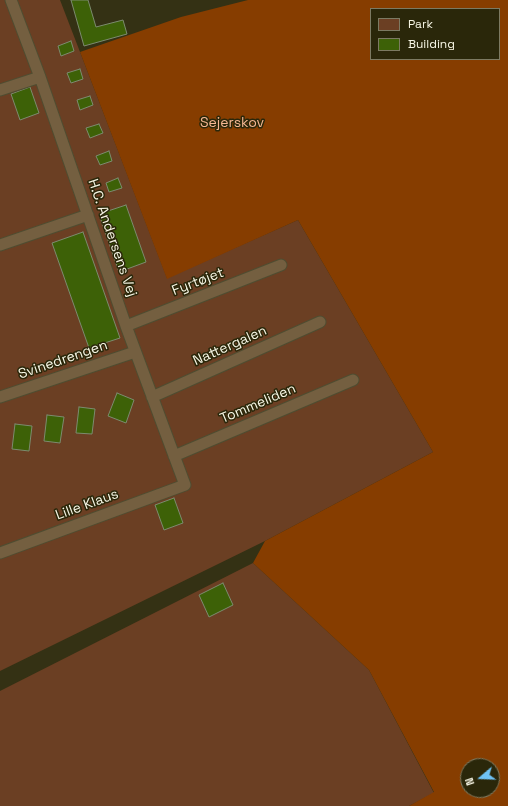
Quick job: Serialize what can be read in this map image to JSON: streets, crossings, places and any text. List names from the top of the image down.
{
  "streets": {
    "lane": [
      "H.C. Andersens Vej",
      "Fyrtøjet",
      "Nattergalen",
      "Svinedrengen",
      "Tommeliden",
      "Lille Klaus"
    ]
  },
  "crossings": [
    ["H.C. Andersens Vej", "Fyrtøjet"],
    ["H.C. Andersens Vej", "Nattergalen"],
    ["H.C. Andersens Vej", "Svinedrengen"],
    ["H.C. Andersens Vej", "Tommeliden"],
    ["H.C. Andersens Vej", "Lille Klaus"]
  ],
  "parks": ["Sejerskov"],
  "legend": ["Park", "Building"],
  "north": "left"
}
